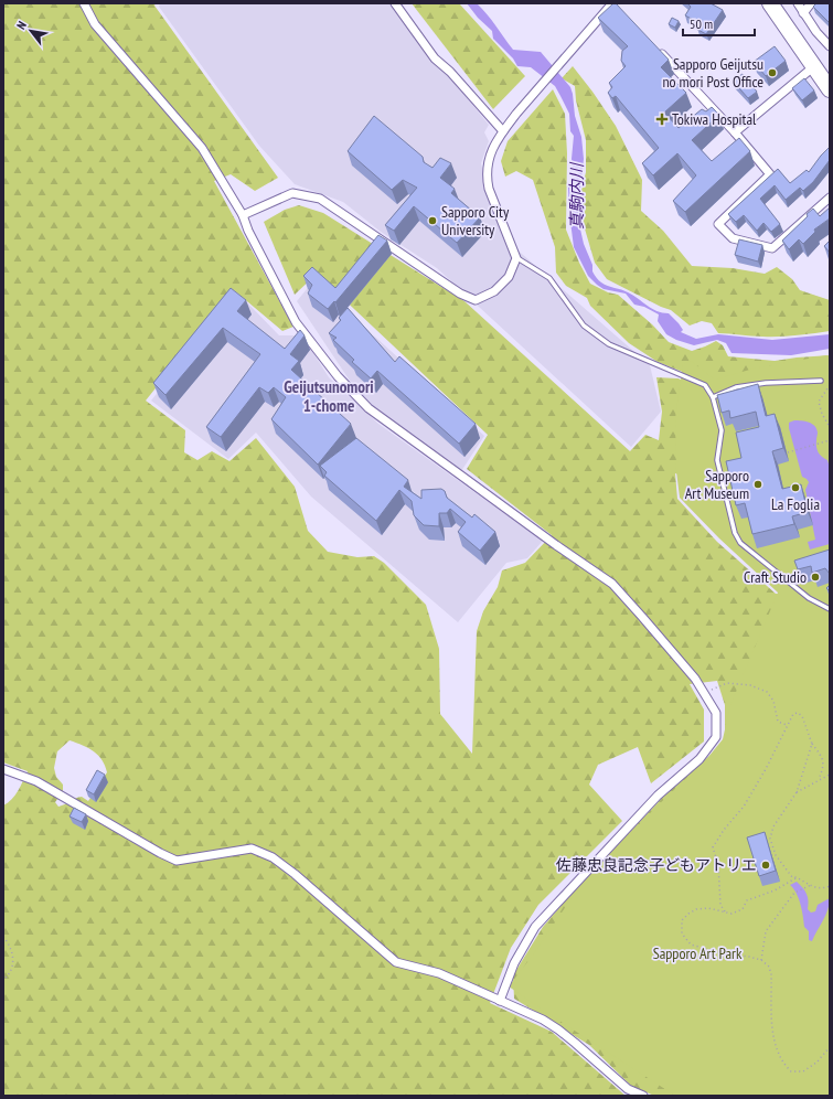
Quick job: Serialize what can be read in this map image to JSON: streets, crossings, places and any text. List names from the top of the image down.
{
  "districts": ["Geijutsunomori 1-chome"],
  "water": ["真駒内川"],
  "parks": ["Sapporo Art Park"],
  "places": {
    "other": [
      "Sapporo Geijutsu no mori Post Office",
      "Sapporo City University",
      "Sapporo Art Museum",
      "La Foglia",
      "Craft Studio",
      "佐藤忠良記念子どもアトリエ"
    ],
    "health": ["Tokiwa Hospital"]
  },
  "scale_bar": "50 m",
  "north": "top left"
}
